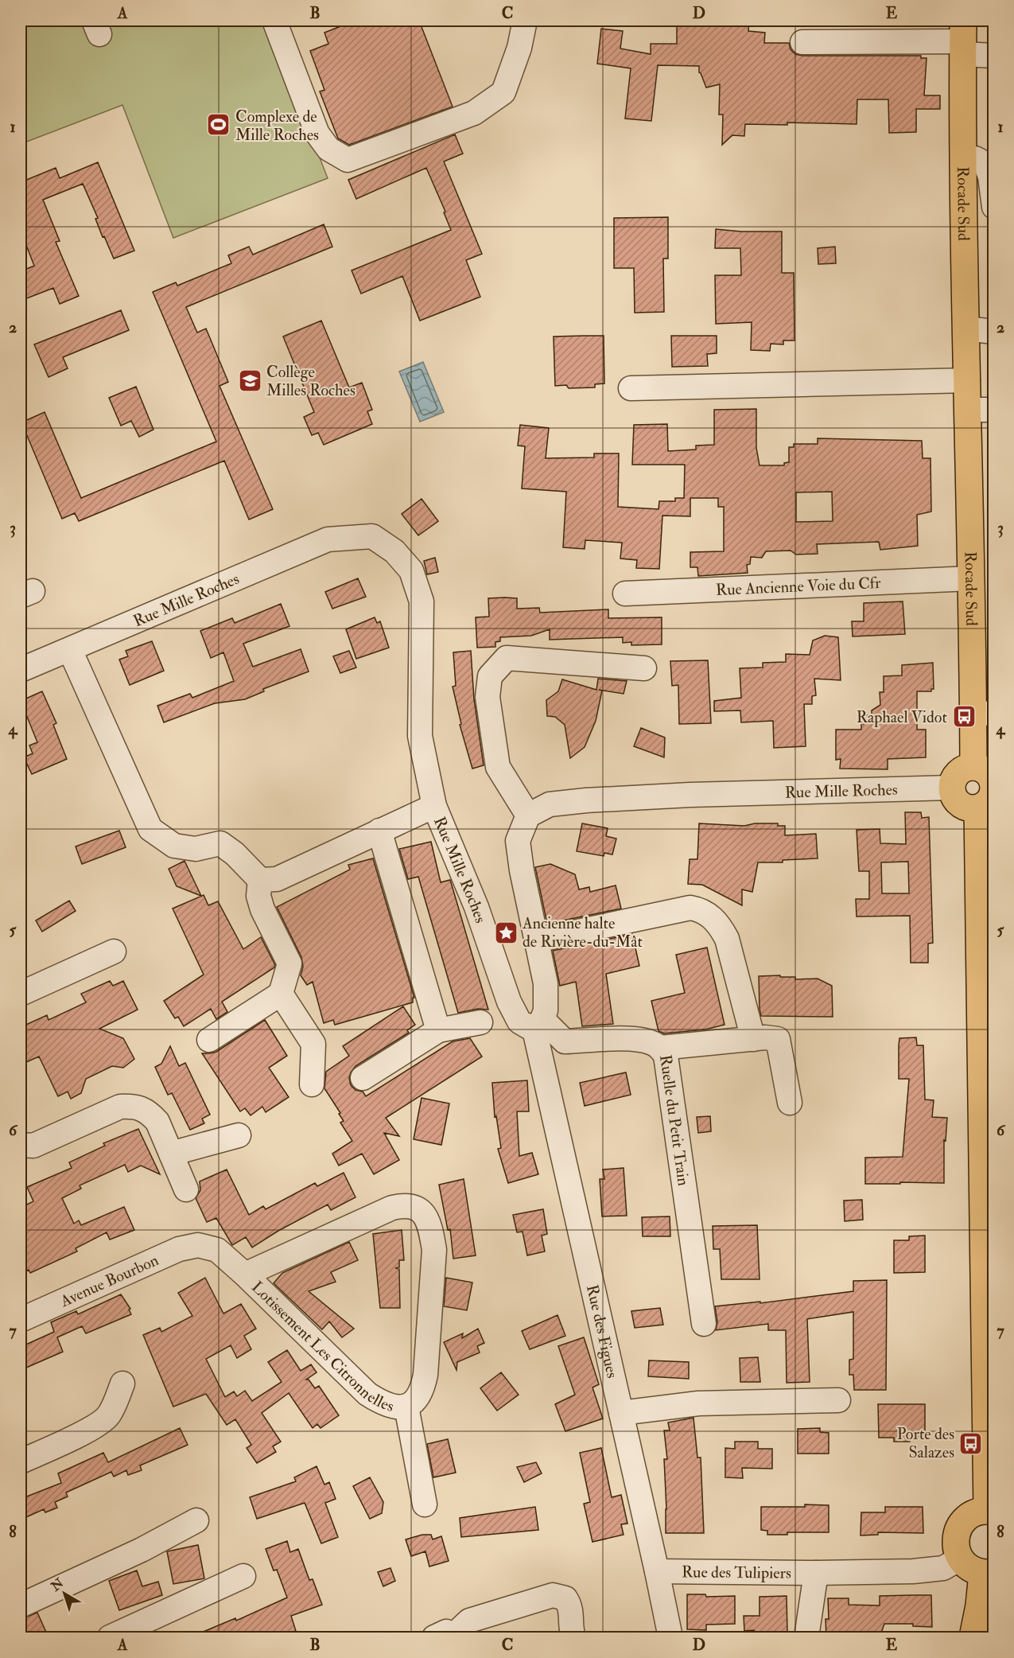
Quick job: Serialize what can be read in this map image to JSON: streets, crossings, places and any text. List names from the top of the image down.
{
  "streets": {
    "main road": ["Rocade Sud"],
    "street": [
      "Rue Ancienne Voie du Cfr",
      "Rue Mille Roches",
      "Ruelle du Petit Train",
      "Avenue Bourbon",
      "Rue des Figues",
      "Lotissement Les Citronnelles",
      "Rue des Tulipiers"
    ]
  },
  "crossings": [
    ["Rocade Sud", "Rue Ancienne Voie du Cfr"],
    ["Rocade Sud", "Rue Mille Roches"],
    ["Rue Mille Roches", "Ruelle du Petit Train"],
    ["Rue Mille Roches", "Rue des Figues"],
    ["Ruelle du Petit Train", "Rue des Figues"],
    ["Avenue Bourbon", "Lotissement Les Citronnelles"],
    ["Rue des Figues", "Rue des Tulipiers"]
  ],
  "places": {
    "sports": ["Complexe de Mille Roches"],
    "school or university": ["Collège Milles Roches"],
    "bus stop": ["Raphael Vidot", "Porte des Salazes"],
    "place": ["Ancienne halte de Rivière-du-Mât"]
  },
  "north": "top left",
  "grid": {
    "columns": [
      "A",
      "B",
      "C",
      "D",
      "E"
    ],
    "rows": [
      "1",
      "2",
      "3",
      "4",
      "5",
      "6",
      "7",
      "8"
    ]
  }
}
